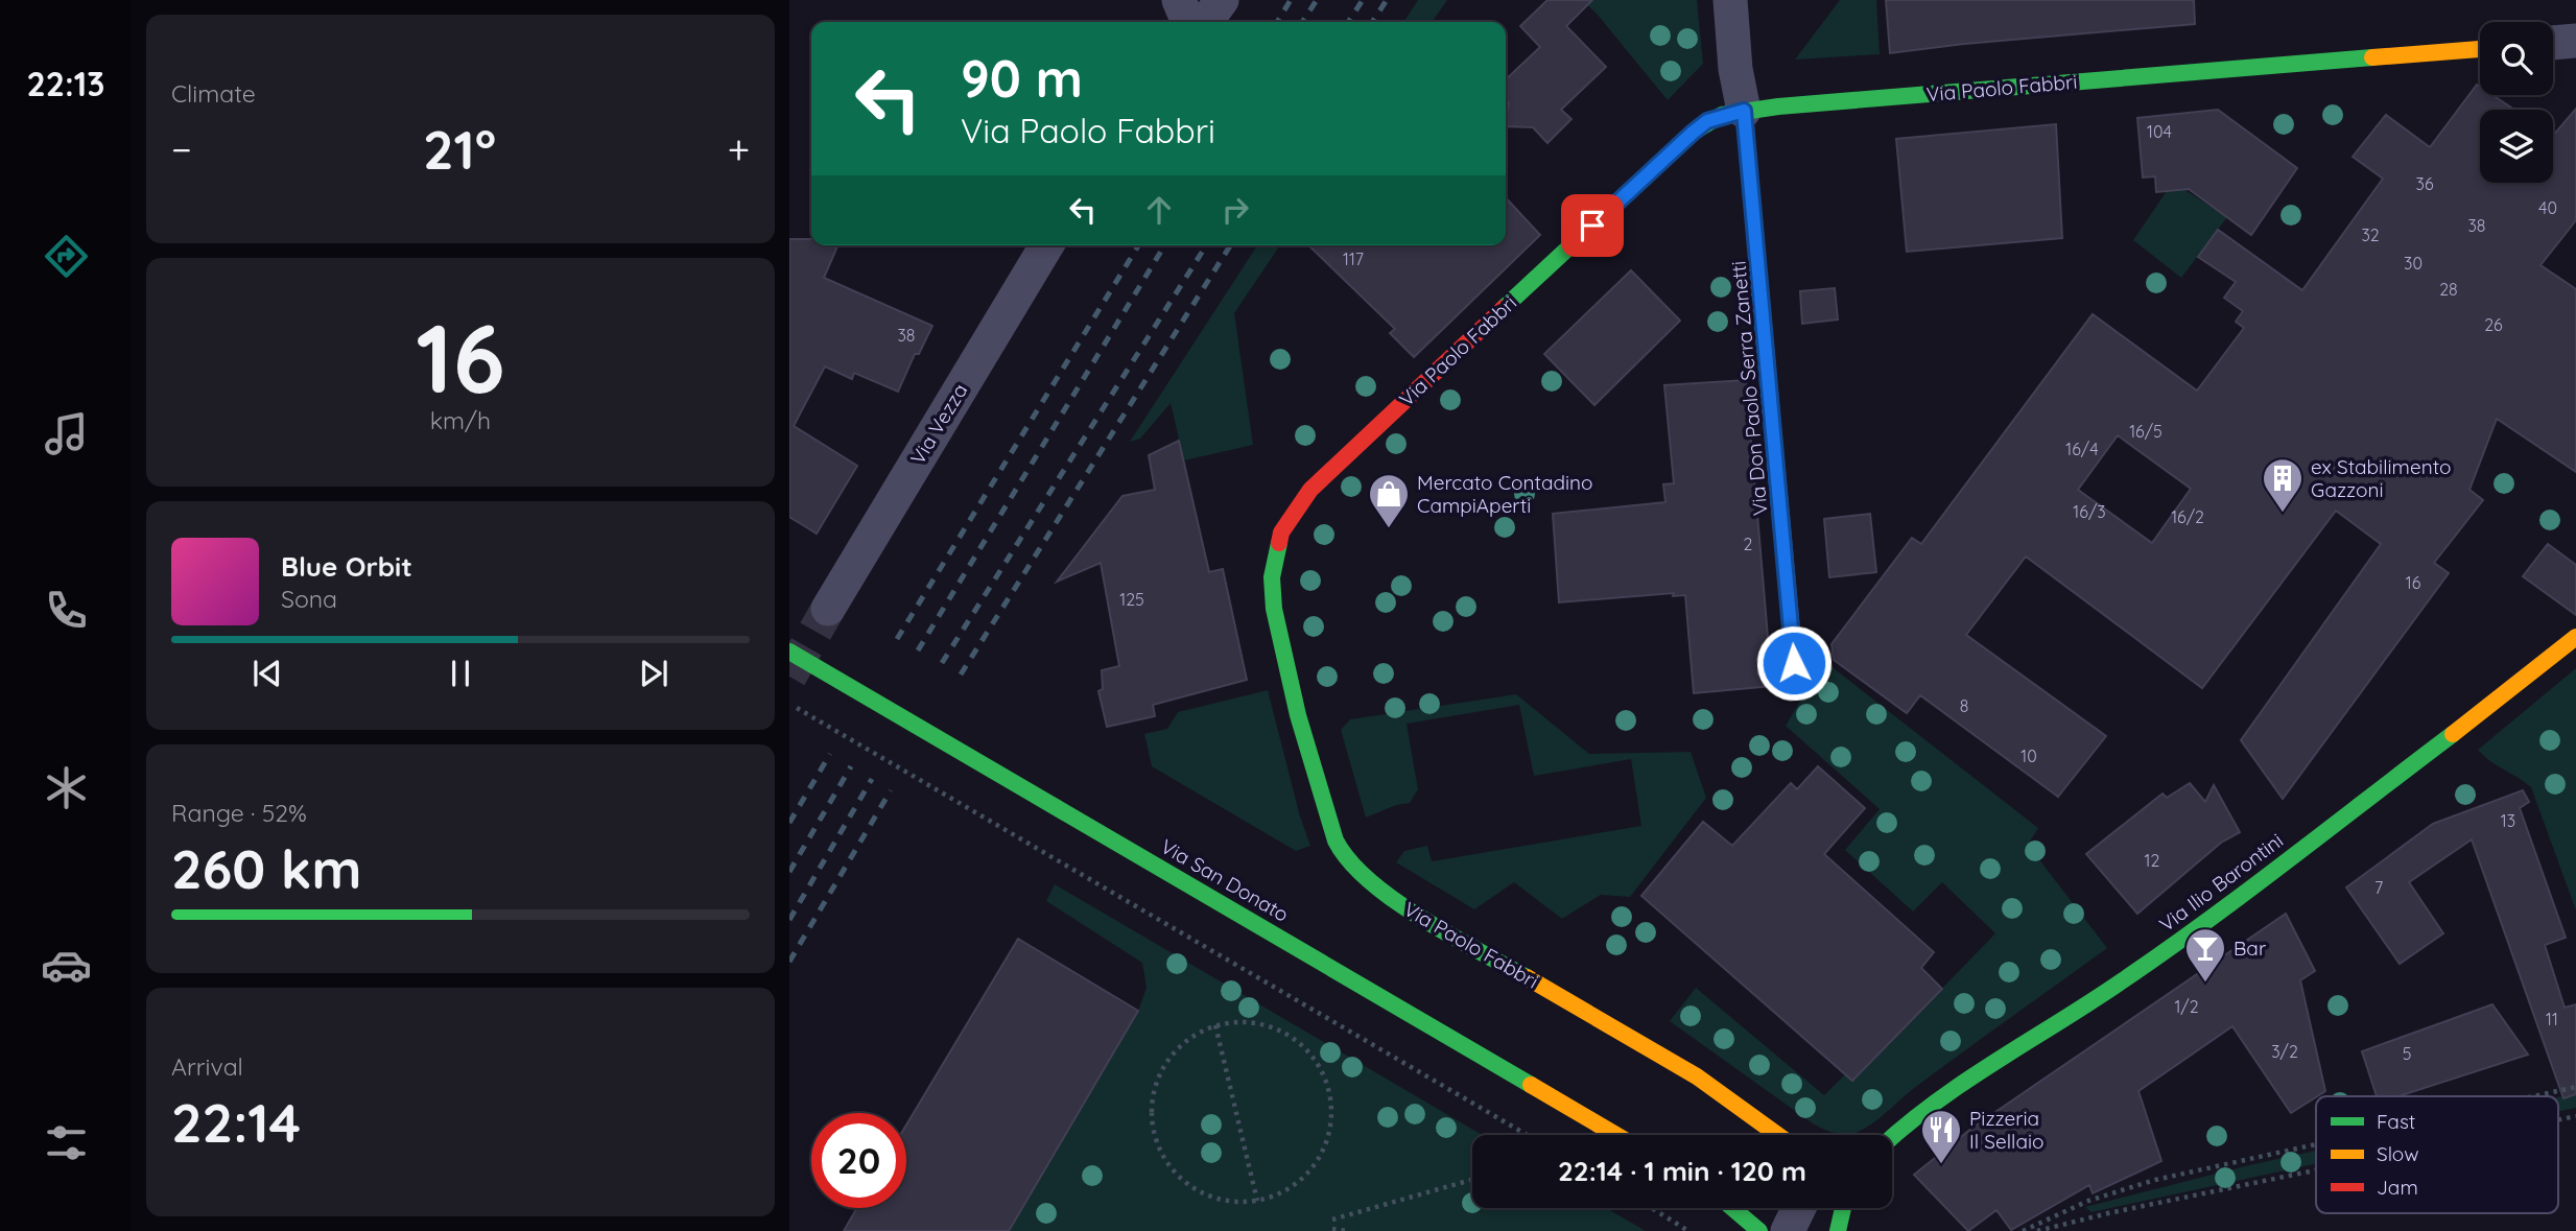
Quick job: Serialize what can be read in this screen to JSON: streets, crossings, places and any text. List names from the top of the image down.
{
  "streets": {
    "street": [
      "Via Paolo Fabbri",
      "Via Vezza",
      "Via San Donato",
      "Via Ilio Barontini"
    ],
    "lane": ["Via Don Paolo Serra Zanetti"]
  },
  "crossings": [
    ["Via Paolo Fabbri", "Via Don Paolo Serra Zanetti"]
  ],
  "places": {
    "building": ["ex Stabilimento Gazzoni"],
    "shop": ["Mercato Contadino CampiAperti"],
    "bar": ["Bar"],
    "restaurant": ["Pizzeria Il Sellaio"]
  },
  "house_numbers": [
    "104",
    "36",
    "40",
    "38",
    "32",
    "117",
    "30",
    "28",
    "26",
    "38",
    "16/5",
    "16/4",
    "16/3",
    "16/2",
    "2",
    "16",
    "125",
    "8",
    "10",
    "13",
    "12",
    "7",
    "1/2",
    "11",
    "3/2",
    "5"
  ],
  "legend": ["Fast", "Slow", "Jam"],
  "page": {
    "tabs": "22:13",
    "tile": [
      "Climate",
      ["16", "km/h"],
      ["Range · 52%", "260 km"],
      ["Arrival", "22:14"]
    ],
    "turn": ["90 m", "Via Paolo Fabbri"],
    "heat": ["−", "21°", "+"],
    "song": ["Blue Orbit", "Sona"],
    "limit": "20",
    "trip": "22:14 · 1 min · 120 m"
  }
}
